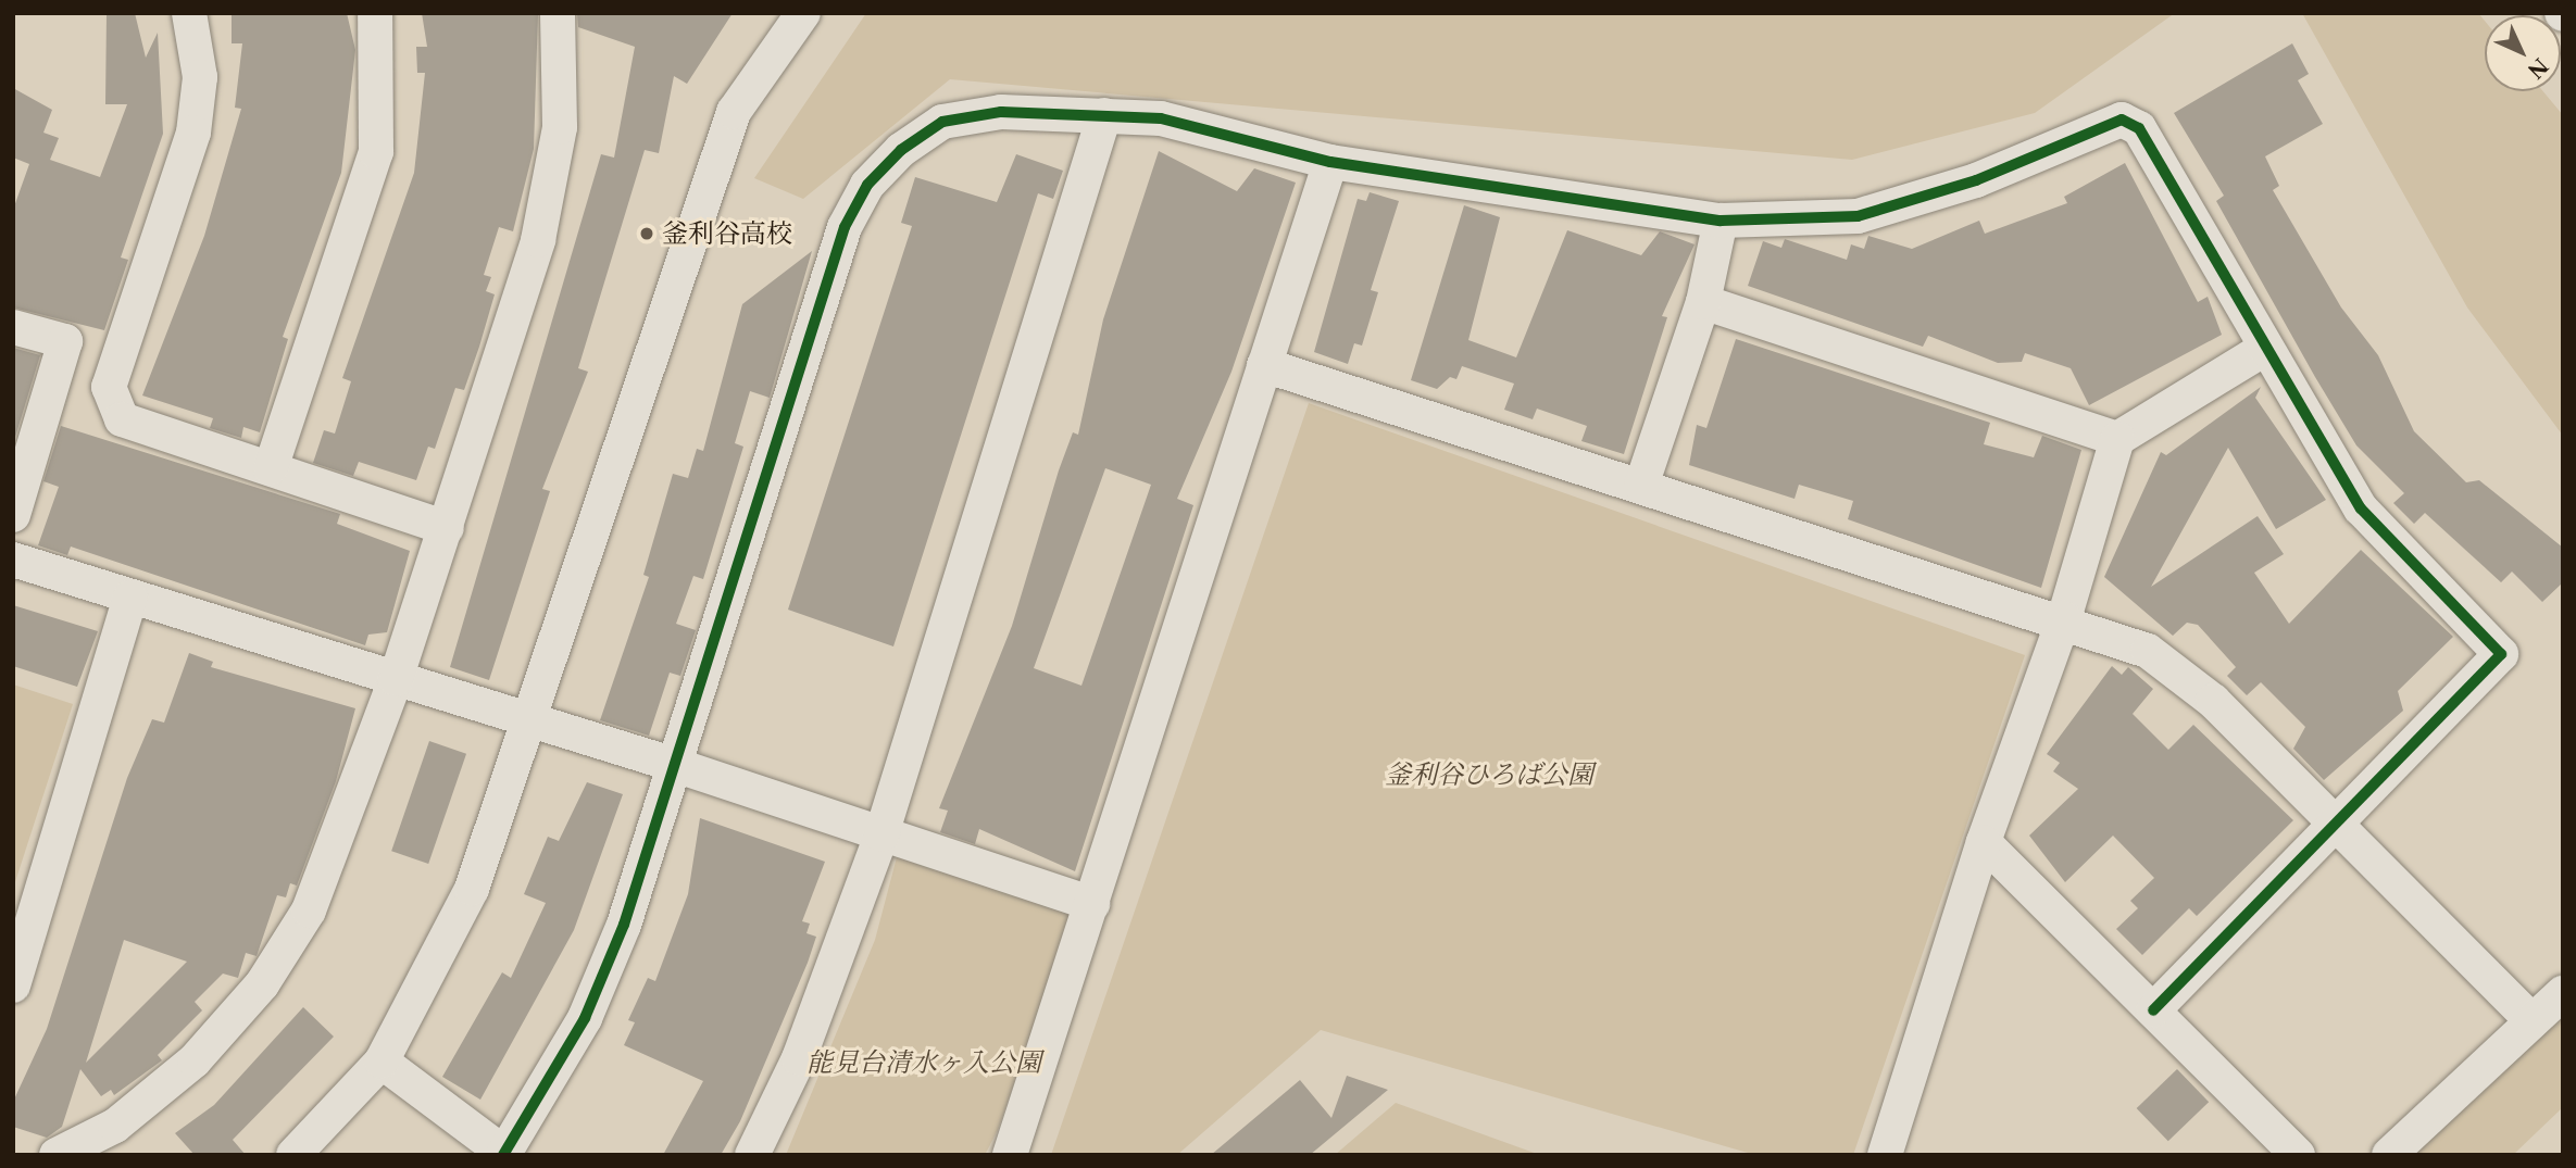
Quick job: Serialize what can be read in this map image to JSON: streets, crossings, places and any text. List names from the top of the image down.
{
  "parks": ["釜利谷ひろば公園", "能見台清水ヶ入公園"],
  "places": ["釜利谷高校"],
  "north": "bottom right"
}
